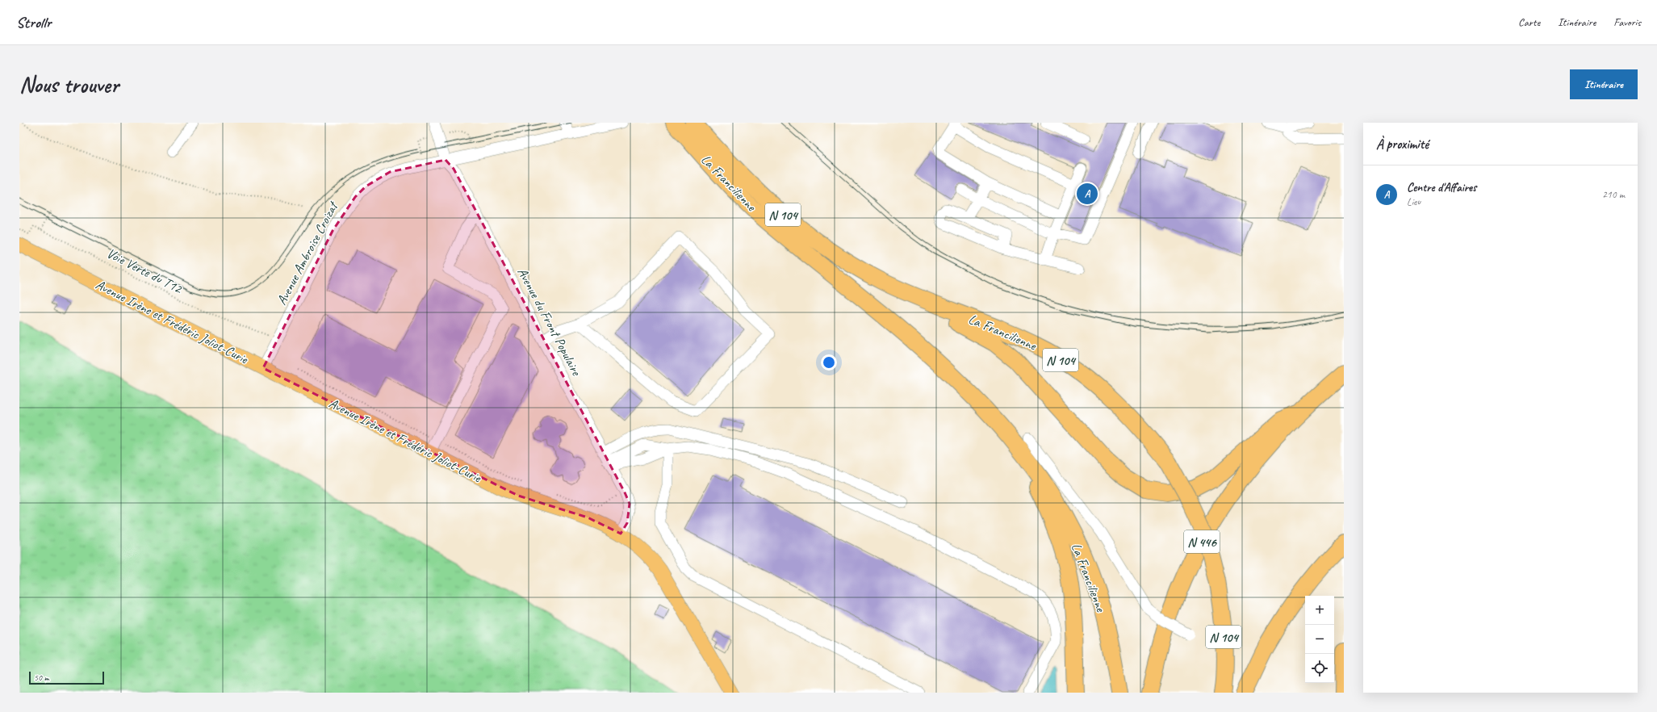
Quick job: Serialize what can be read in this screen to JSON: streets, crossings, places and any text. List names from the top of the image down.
{
  "streets": {
    "highway": ["La Francilienne", "N 104", "N 446"],
    "main road": ["Avenue Irène et Frédéric Joliot-Curie"],
    "street": ["Avenue Ambroise Croizat", "Avenue du Front Populaire"],
    "path": ["Voie Verte du T12"]
  },
  "crossings": [
    ["Avenue Ambroise Croizat", "Avenue Irène et Frédéric Joliot-Curie"],
    ["Avenue Ambroise Croizat", "Avenue du Front Populaire"],
    ["Avenue Irène et Frédéric Joliot-Curie", "Avenue du Front Populaire"]
  ],
  "scale_bar": "50 m",
  "page": {
    "header": "Strollr",
    "nav": ["Carte", "Itinéraire", "Favoris"],
    "buttons": "Itinéraire",
    "title": "Nous trouver",
    "heading": "À proximité",
    "list": [
      {
        "mark": "A",
        "name": "Centre d'Affaires",
        "note": "Lieu",
        "value": "210 m"
      }
    ],
    "pins": "A",
    "map_buttons": ["+", "−"],
    "scale": "50 m"
  }
}
